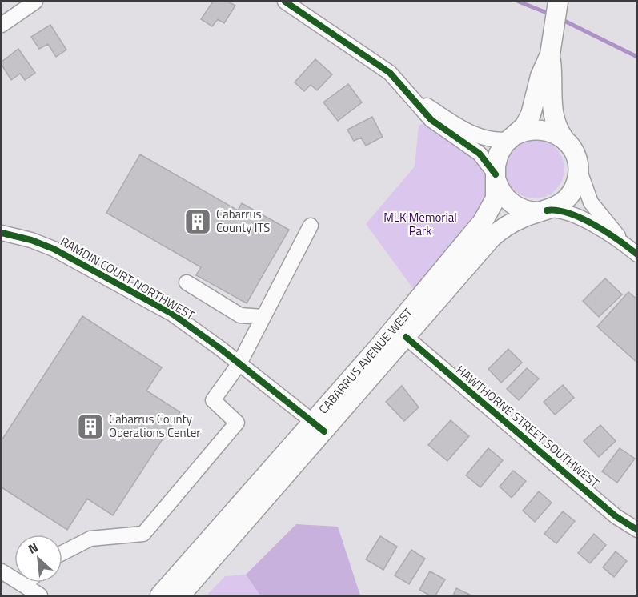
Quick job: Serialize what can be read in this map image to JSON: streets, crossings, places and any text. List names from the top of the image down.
{
  "streets": {
    "main road": ["CABARRUS AVENUE WEST"],
    "street": ["RAMDIN COURT NORTHWEST", "HAWTHORNE STREET SOUTHWEST"]
  },
  "crossings": [
    ["RAMDIN COURT NORTHWEST", "CABARRUS AVENUE WEST"],
    ["CABARRUS AVENUE WEST", "HAWTHORNE STREET SOUTHWEST"]
  ],
  "parks": ["MLK Memorial Park"],
  "places": {
    "building": ["Cabarrus County ITS", "Cabarrus County Operations Center"]
  },
  "north": "top left"
}
